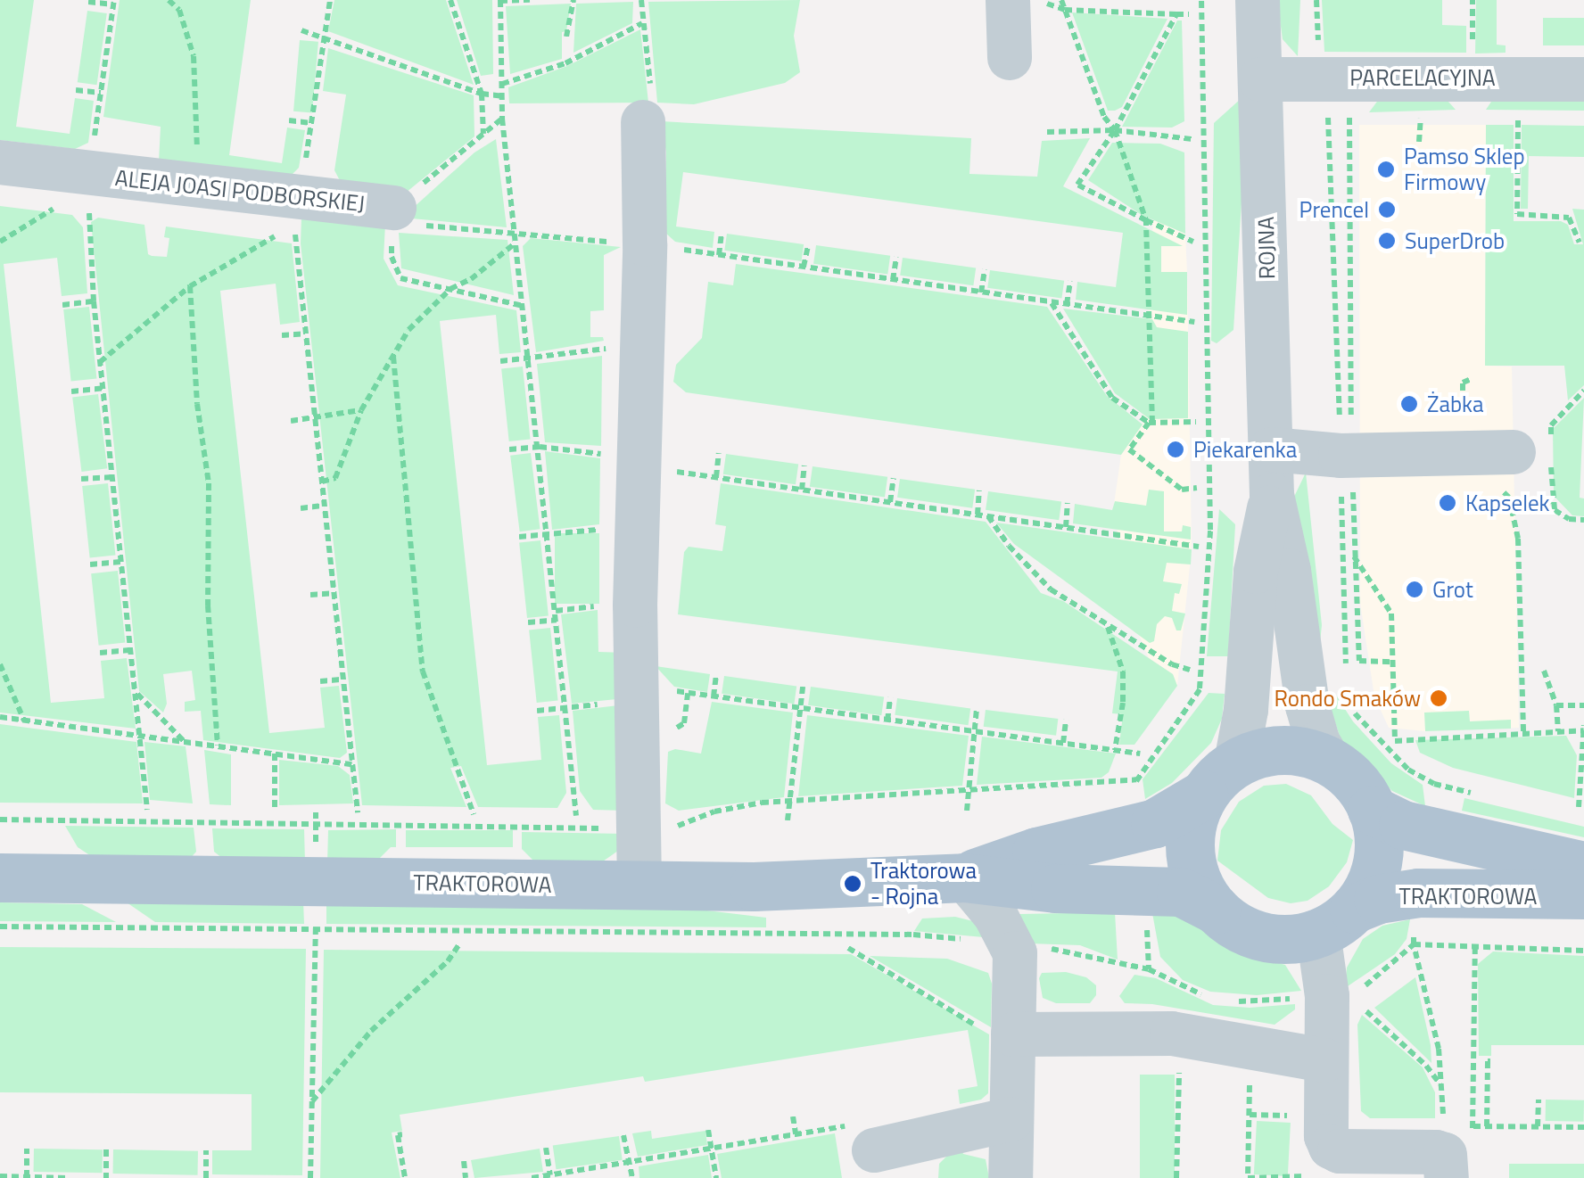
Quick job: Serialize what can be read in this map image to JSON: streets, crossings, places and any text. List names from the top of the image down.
{
  "streets": {
    "main road": ["TRAKTOROWA"],
    "street": ["PARCELACYJNA", "ALEJA JOASI PODBORSKIEJ", "ROJNA"]
  },
  "crossings": [
    ["PARCELACYJNA", "ROJNA"],
    ["ROJNA", "TRAKTOROWA"]
  ],
  "places": [
    "Pamso Sklep Firmowy",
    "Prencel",
    "SuperDrob",
    "Żabka",
    "Piekarenka",
    "Kapselek",
    "Grot",
    "Rondo Smaków",
    "Traktorowa - Rojna"
  ]
}
